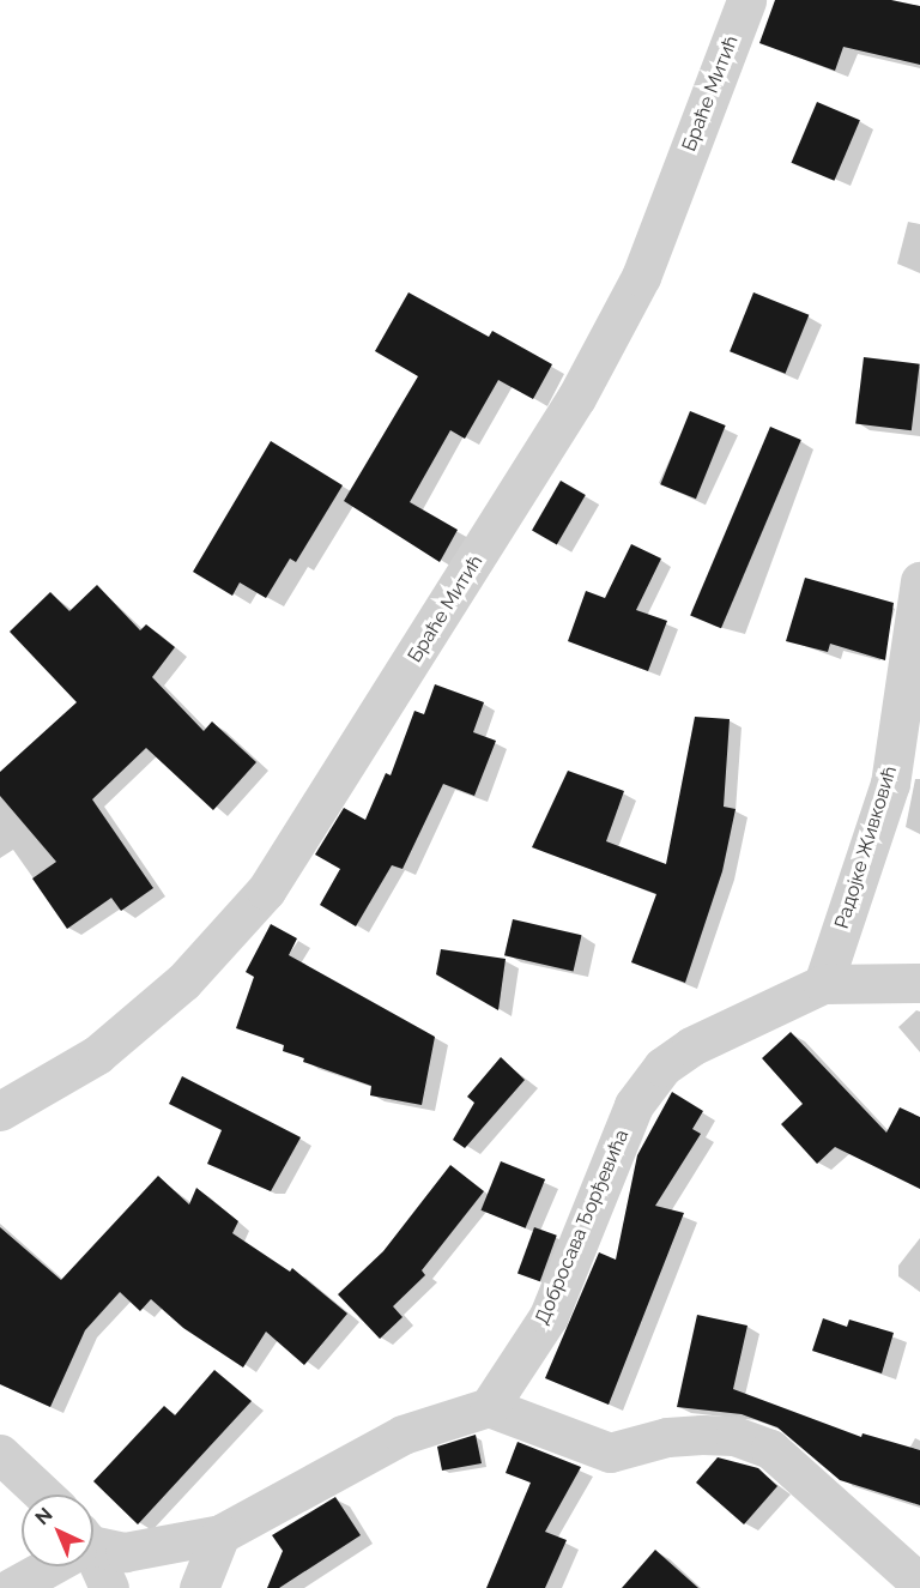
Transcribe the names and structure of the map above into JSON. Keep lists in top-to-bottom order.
{
  "streets": {
    "street": ["Браће Митић", "Радојке Живковић", "Добросава Ђорђевића"]
  },
  "crossings": [
    ["Радојке Живковић", "Добросава Ђорђевића"]
  ],
  "north": "top left"
}
